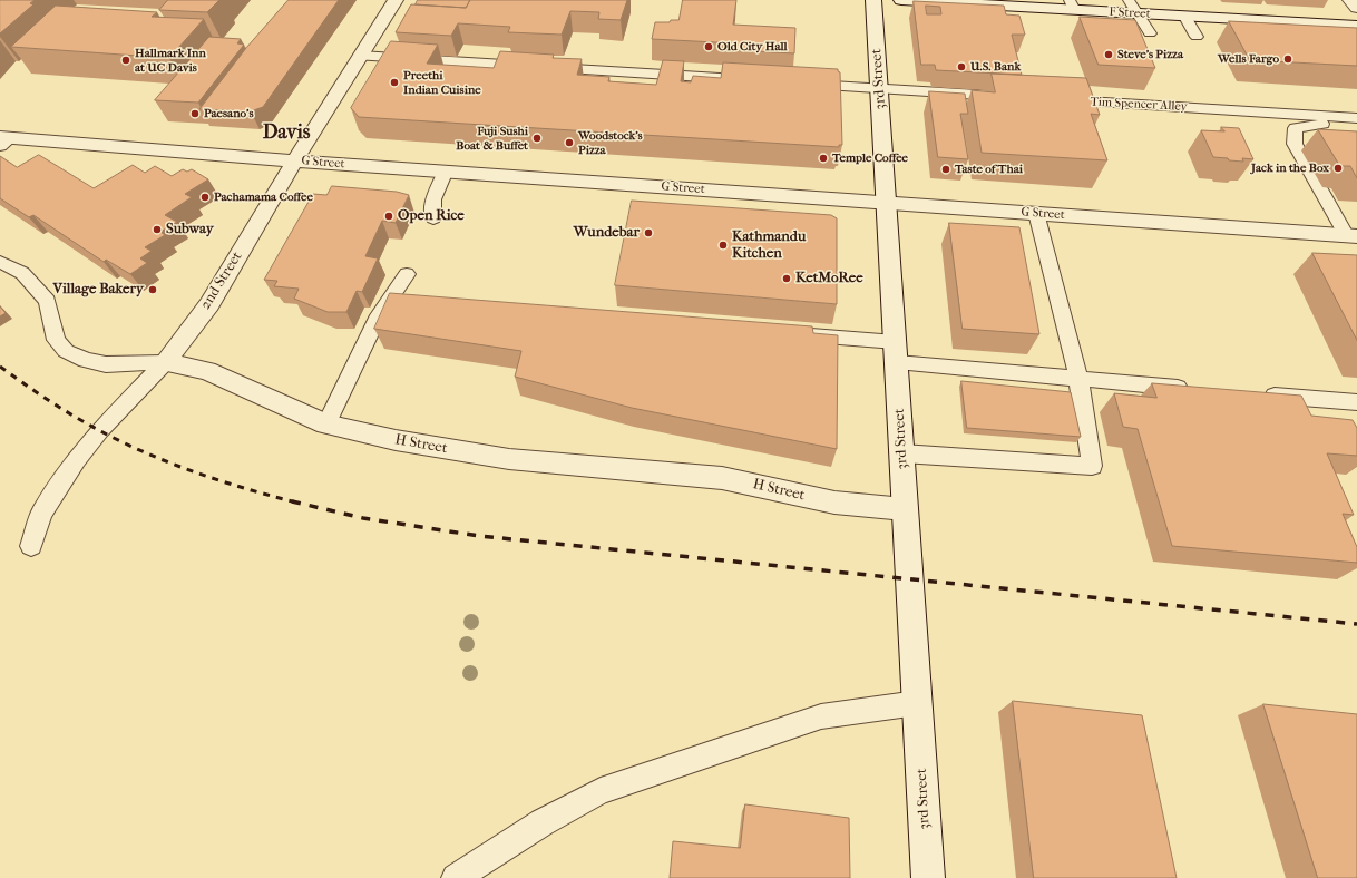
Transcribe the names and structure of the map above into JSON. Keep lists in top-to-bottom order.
{
  "streets": {
    "street": [
      "F Street",
      "3rd Street",
      "G Street",
      "2nd Street",
      "H Street"
    ],
    "lane": ["Tim Spencer Alley"]
  },
  "crossings": [
    ["3rd Street", "G Street"],
    ["3rd Street", "H Street"],
    ["G Street", "2nd Street"],
    ["2nd Street", "H Street"]
  ],
  "districts": ["Davis"],
  "places": [
    "Old City Hall",
    "Steve's Pizza",
    "Wells Fargo",
    "Hallmark Inn at UC Davis",
    "U.S. Bank",
    "Preethi Indian Cuisine",
    "Paesano's",
    "Fuji Sushi Boat & Buffet",
    "Woodstock's Pizza",
    "Temple Coffee",
    "Jack in the Box",
    "Taste of Thai",
    "Pachamama Coffee",
    "Open Rice",
    "Subway",
    "Wundebar",
    "Kathmandu Kitchen",
    "KetMoRee",
    "Village Bakery"
  ]
}
